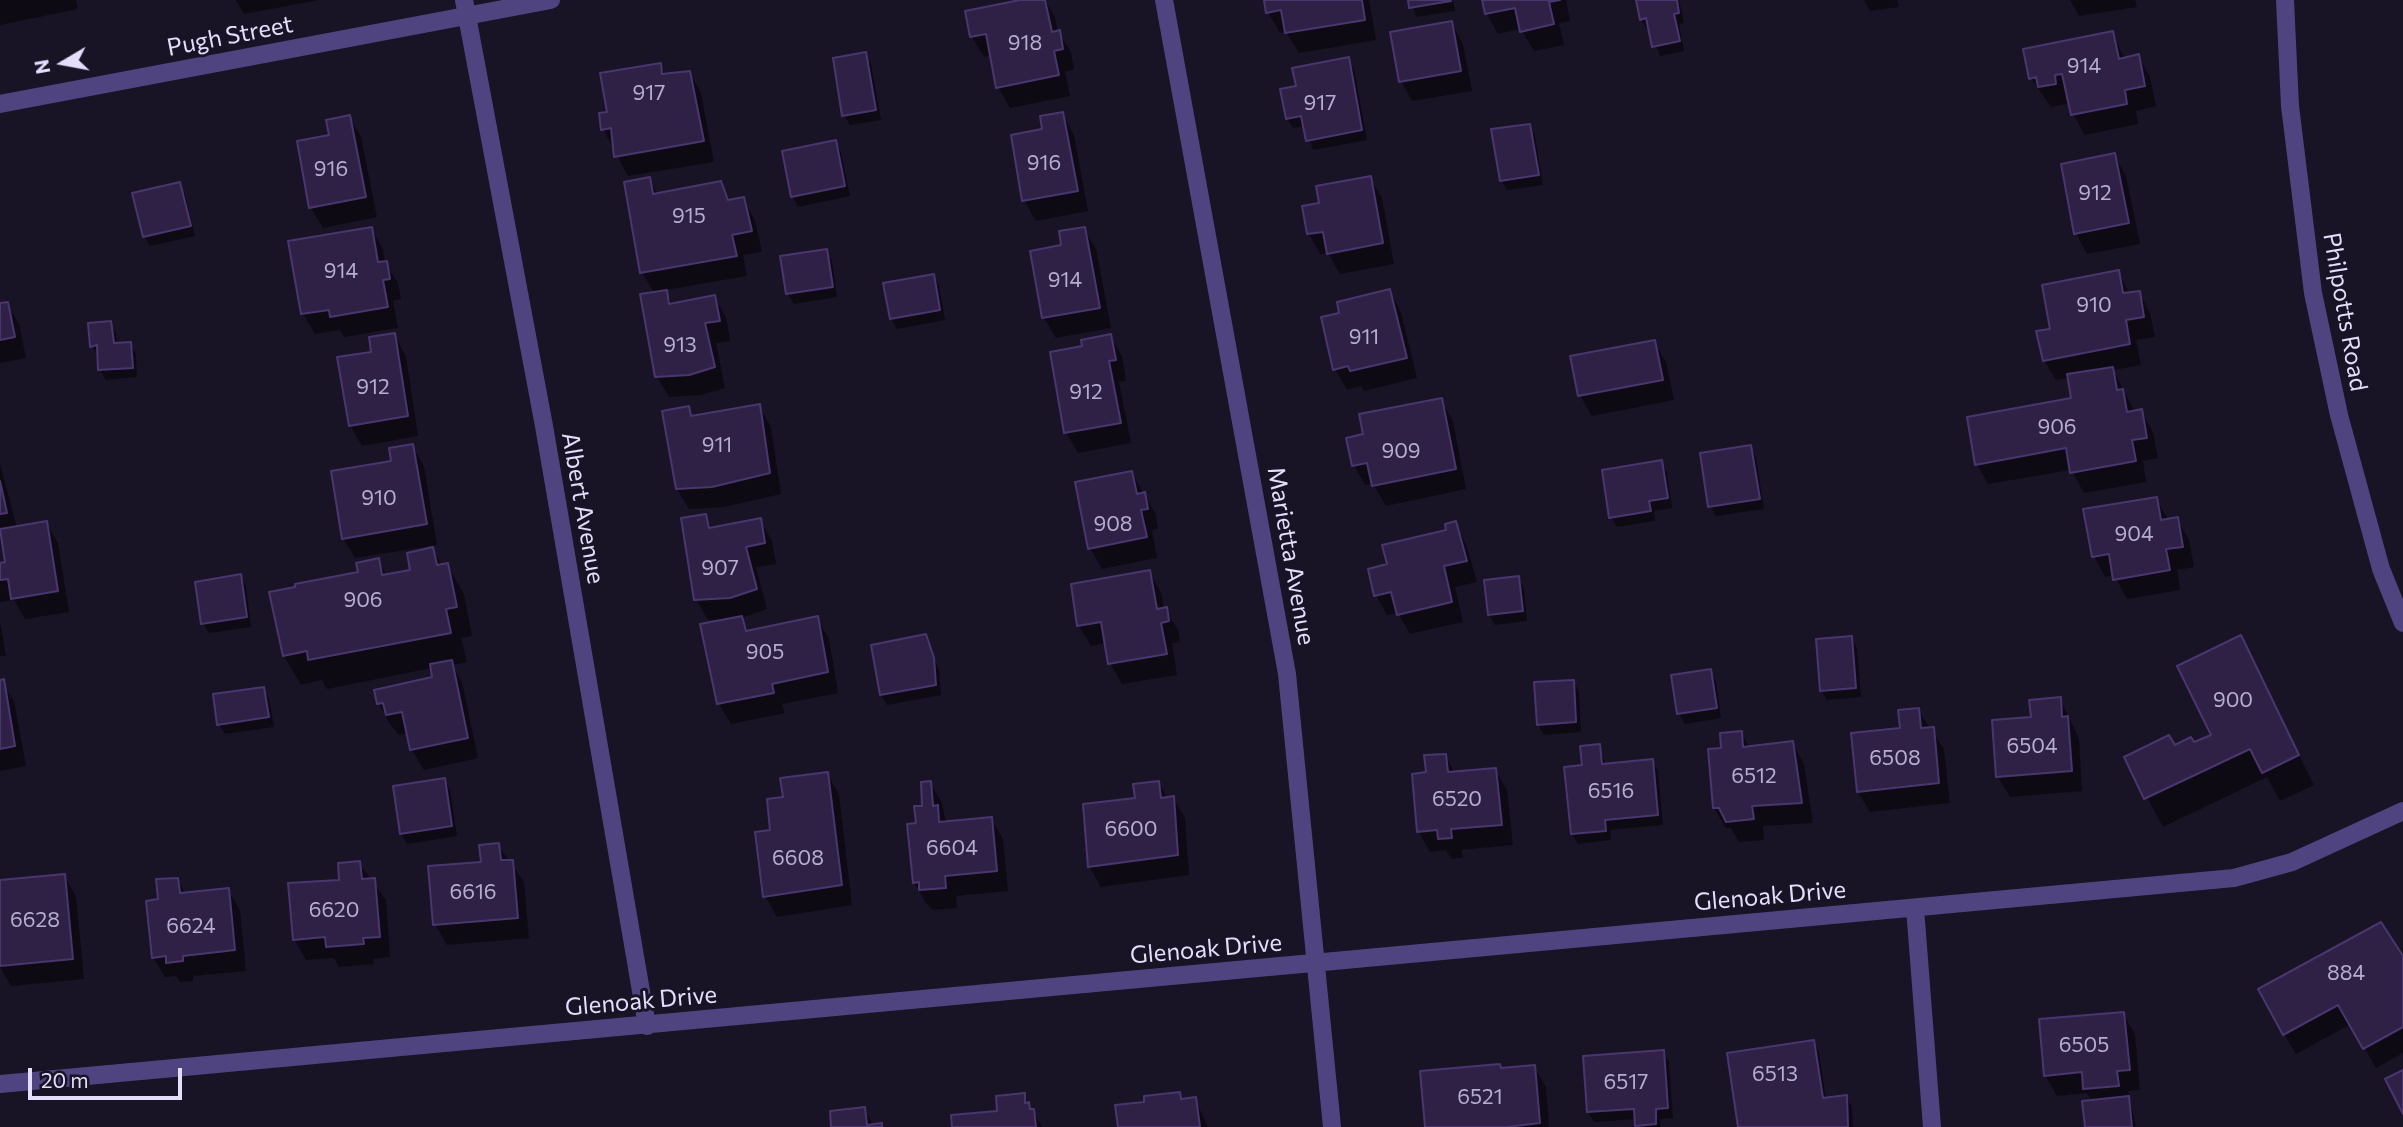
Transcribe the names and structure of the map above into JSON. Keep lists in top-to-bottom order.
{
  "streets": {
    "street": [
      "Pugh Street",
      "Philpotts Road",
      "Albert Avenue",
      "Marietta Avenue",
      "Glenoak Drive"
    ]
  },
  "crossings": [
    ["Pugh Street", "Albert Avenue"],
    ["Albert Avenue", "Glenoak Drive"],
    ["Marietta Avenue", "Glenoak Drive"]
  ],
  "house_numbers": [
    "918",
    "914",
    "917",
    "917",
    "916",
    "916",
    "912",
    "915",
    "914",
    "914",
    "910",
    "911",
    "913",
    "912",
    "912",
    "906",
    "911",
    "909",
    "910",
    "908",
    "904",
    "907",
    "906",
    "905",
    "900",
    "6504",
    "6508",
    "6512",
    "6516",
    "6520",
    "6600",
    "6604",
    "6608",
    "6616",
    "6620",
    "6628",
    "6624",
    "884",
    "6505",
    "6513",
    "6517",
    "6521"
  ],
  "scale_bar": "20 m",
  "north": "left"
}
